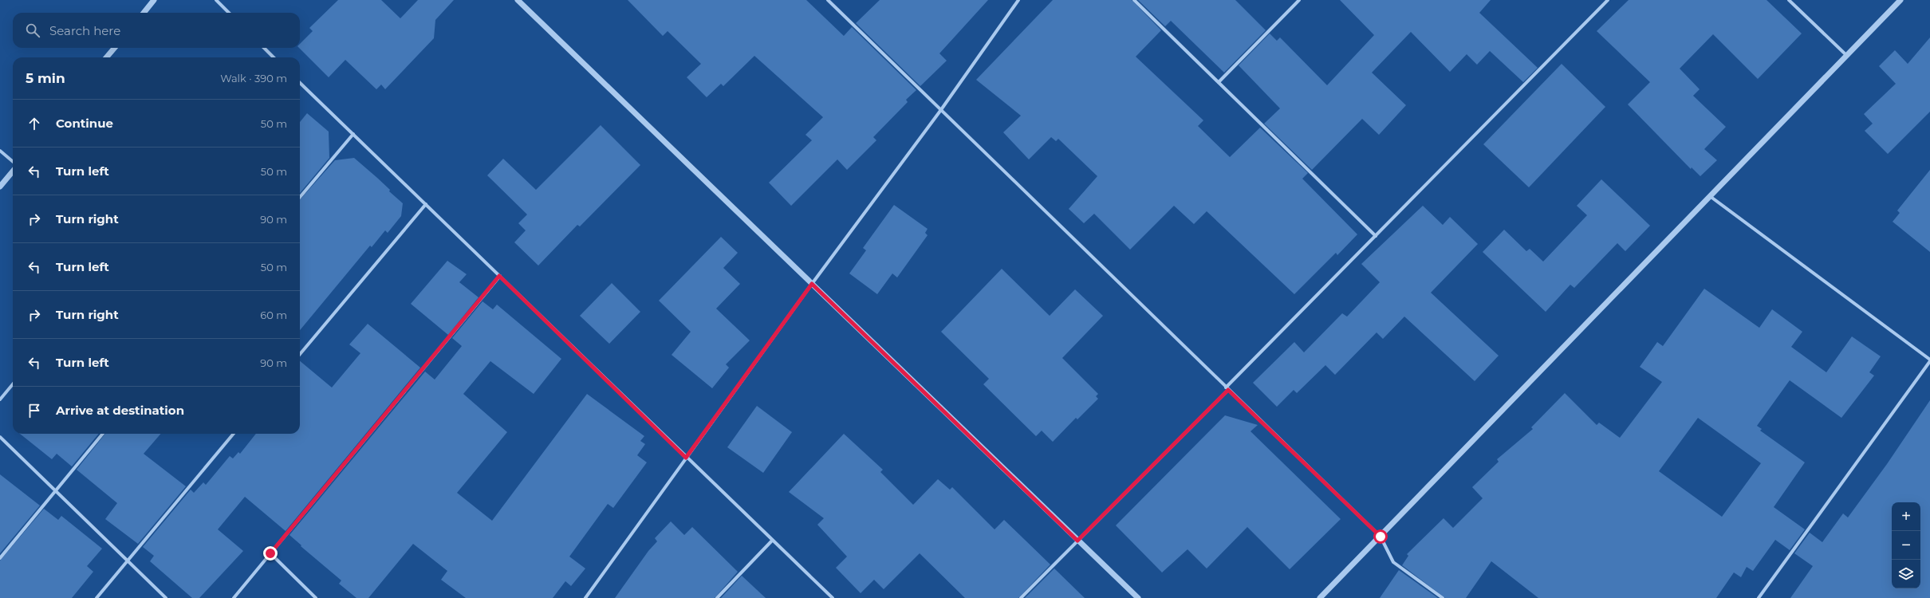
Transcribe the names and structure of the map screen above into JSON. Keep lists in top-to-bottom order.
{
  "page": {
    "search": "Search here",
    "heading": ["5 min", "Walk · 390 m"],
    "list": [
      ["Continue", "50 m"],
      ["Turn left", "50 m"],
      ["Turn right", "90 m"],
      ["Turn left", "50 m"],
      ["Turn right", "60 m"],
      ["Turn left", "90 m"],
      "Arrive at destination"
    ],
    "map_buttons": ["+", "−"]
  }
}
